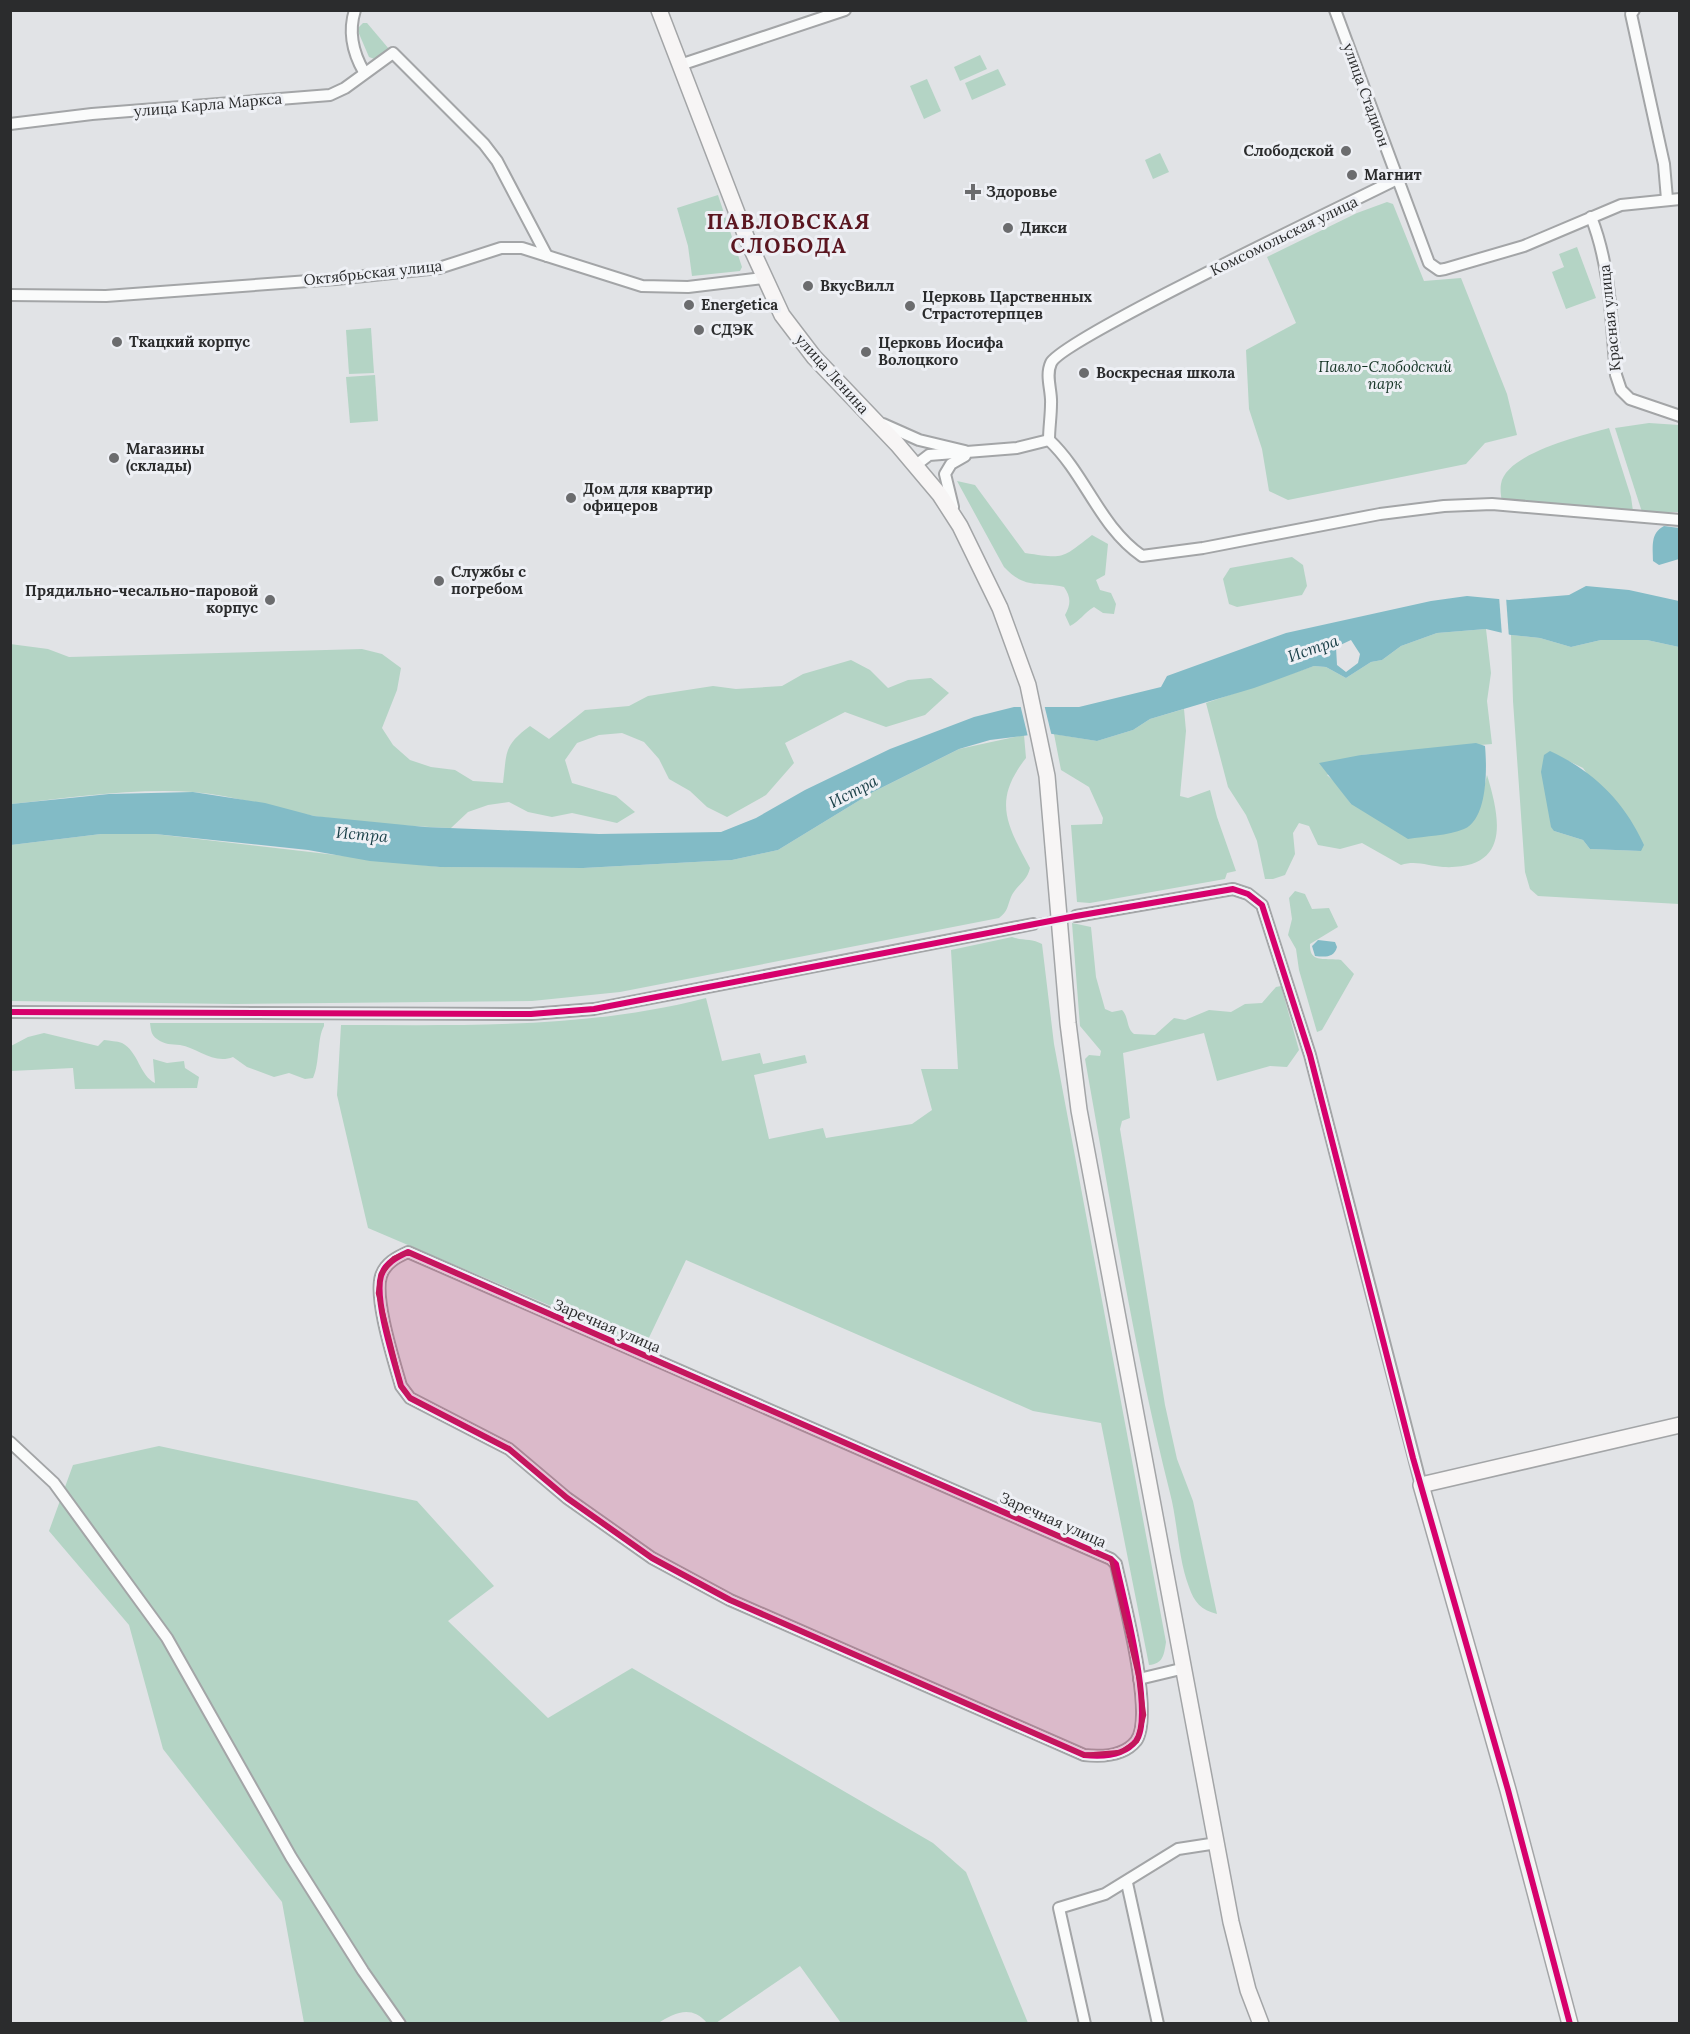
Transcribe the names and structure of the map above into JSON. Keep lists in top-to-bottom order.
{
  "streets": {
    "main road": ["улица Ленина"],
    "street": [
      "улица Стадион",
      "улица Карла Маркса",
      "Комсомольская улица",
      "Октябрьская улица",
      "Красная улица",
      "Заречная улица"
    ]
  },
  "crossings": [
    ["улица Стадион", "Комсомольская улица"],
    ["улица Карла Маркса", "Октябрьская улица"],
    ["Октябрьская улица", "улица Ленина"]
  ],
  "districts": ["ПАВЛОВСКАЯ СЛОБОДА"],
  "water": ["Истра"],
  "parks": ["Павло-Слободский парк"],
  "places": {
    "other": [
      "Слободской",
      "Магнит",
      "Дикси",
      "ВкусВилл",
      "Energetica",
      "Церковь Царственных Страстотерпцев",
      "СДЭК",
      "Ткацкий корпус",
      "Церковь Иосифа Волоцкого",
      "Воскресная школа",
      "Магазины (склады)",
      "Дом для квартир офицеров",
      "Службы с погребом",
      "Прядильно-чесально-паровой корпус"
    ],
    "health": ["Здоровье"]
  }
}
